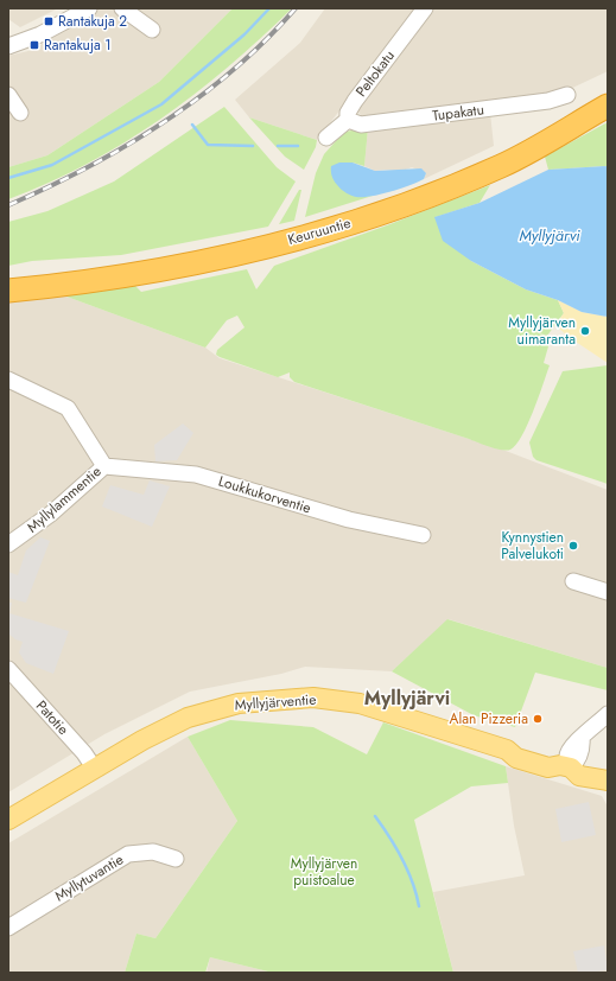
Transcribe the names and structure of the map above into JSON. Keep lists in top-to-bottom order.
{
  "streets": {
    "highway": ["Keuruuntie"],
    "main road": ["Myllyjärventie"],
    "street": [
      "Peltokatu",
      "Tupakatu",
      "Loukkukorventie",
      "Myllylammentie",
      "Patotie",
      "Myllytuvantie"
    ]
  },
  "crossings": [
    ["Peltokatu", "Tupakatu"],
    ["Loukkukorventie", "Myllylammentie"],
    ["Myllyjärventie", "Patotie"]
  ],
  "districts": ["Myllyjärvi"],
  "water": ["Myllyjärvi"],
  "parks": ["Myllyjärven puistoalue"],
  "places": {
    "transit": ["Rantakuja 2", "Rantakuja 1"],
    "other": ["Myllyjärven uimaranta", "Kynnystien Palvelukoti", "Alan Pizzeria"]
  }
}
